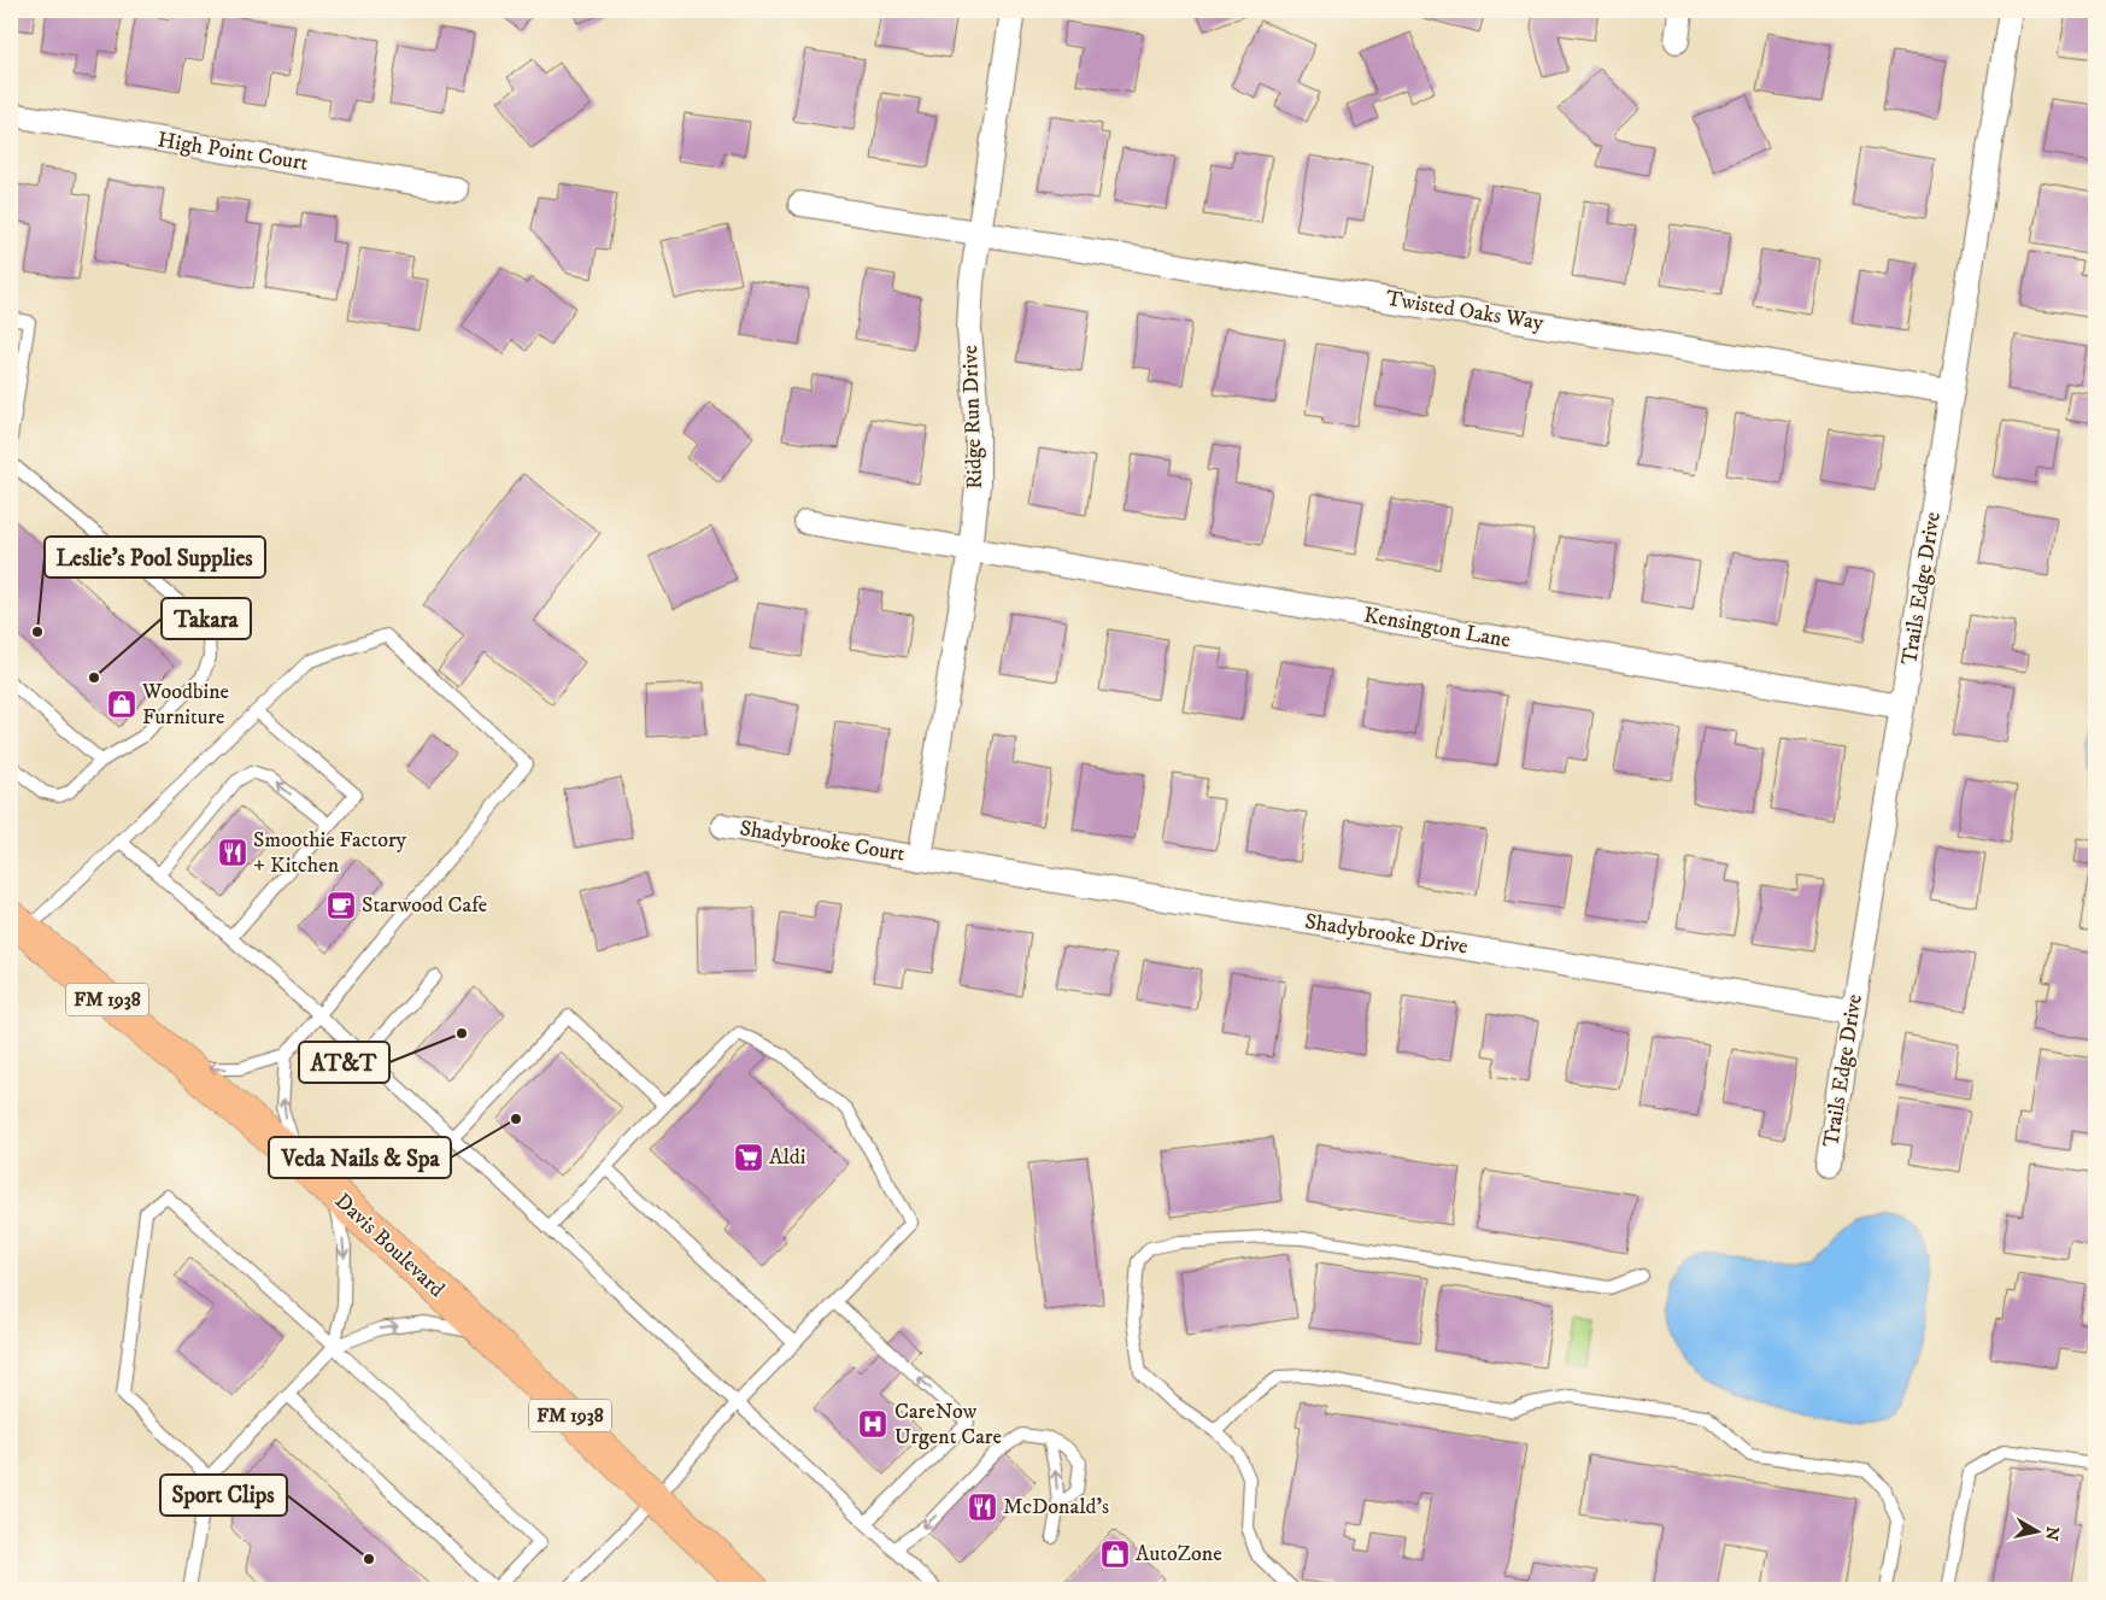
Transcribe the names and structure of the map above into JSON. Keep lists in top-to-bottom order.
{
  "streets": {
    "main road": ["FM 1938", "Davis Boulevard"],
    "street": [
      "High Point Court",
      "Twisted Oaks Way",
      "Ridge Run Drive",
      "Trails Edge Drive",
      "Kensington Lane",
      "Shadybrooke Court",
      "Shadybrooke Drive"
    ]
  },
  "crossings": [
    ["Twisted Oaks Way", "Ridge Run Drive"],
    ["Twisted Oaks Way", "Trails Edge Drive"],
    ["Ridge Run Drive", "Kensington Lane"],
    ["Ridge Run Drive", "Shadybrooke Court"],
    ["Ridge Run Drive", "Shadybrooke Drive"],
    ["Trails Edge Drive", "Kensington Lane"],
    ["Trails Edge Drive", "Shadybrooke Drive"],
    ["Shadybrooke Court", "Shadybrooke Drive"]
  ],
  "places": {
    "other": [
      "Leslie's Pool Supplies",
      "Takara",
      "AT&T",
      "Veda Nails & Spa",
      "Sport Clips"
    ],
    "shop": ["Woodbine Furniture", "AutoZone"],
    "restaurant": ["Smoothie Factory + Kitchen", "McDonald's"],
    "cafe": ["Starwood Cafe"],
    "supermarket": ["Aldi"],
    "hospital": ["CareNow Urgent Care"]
  },
  "north": "right"
}
